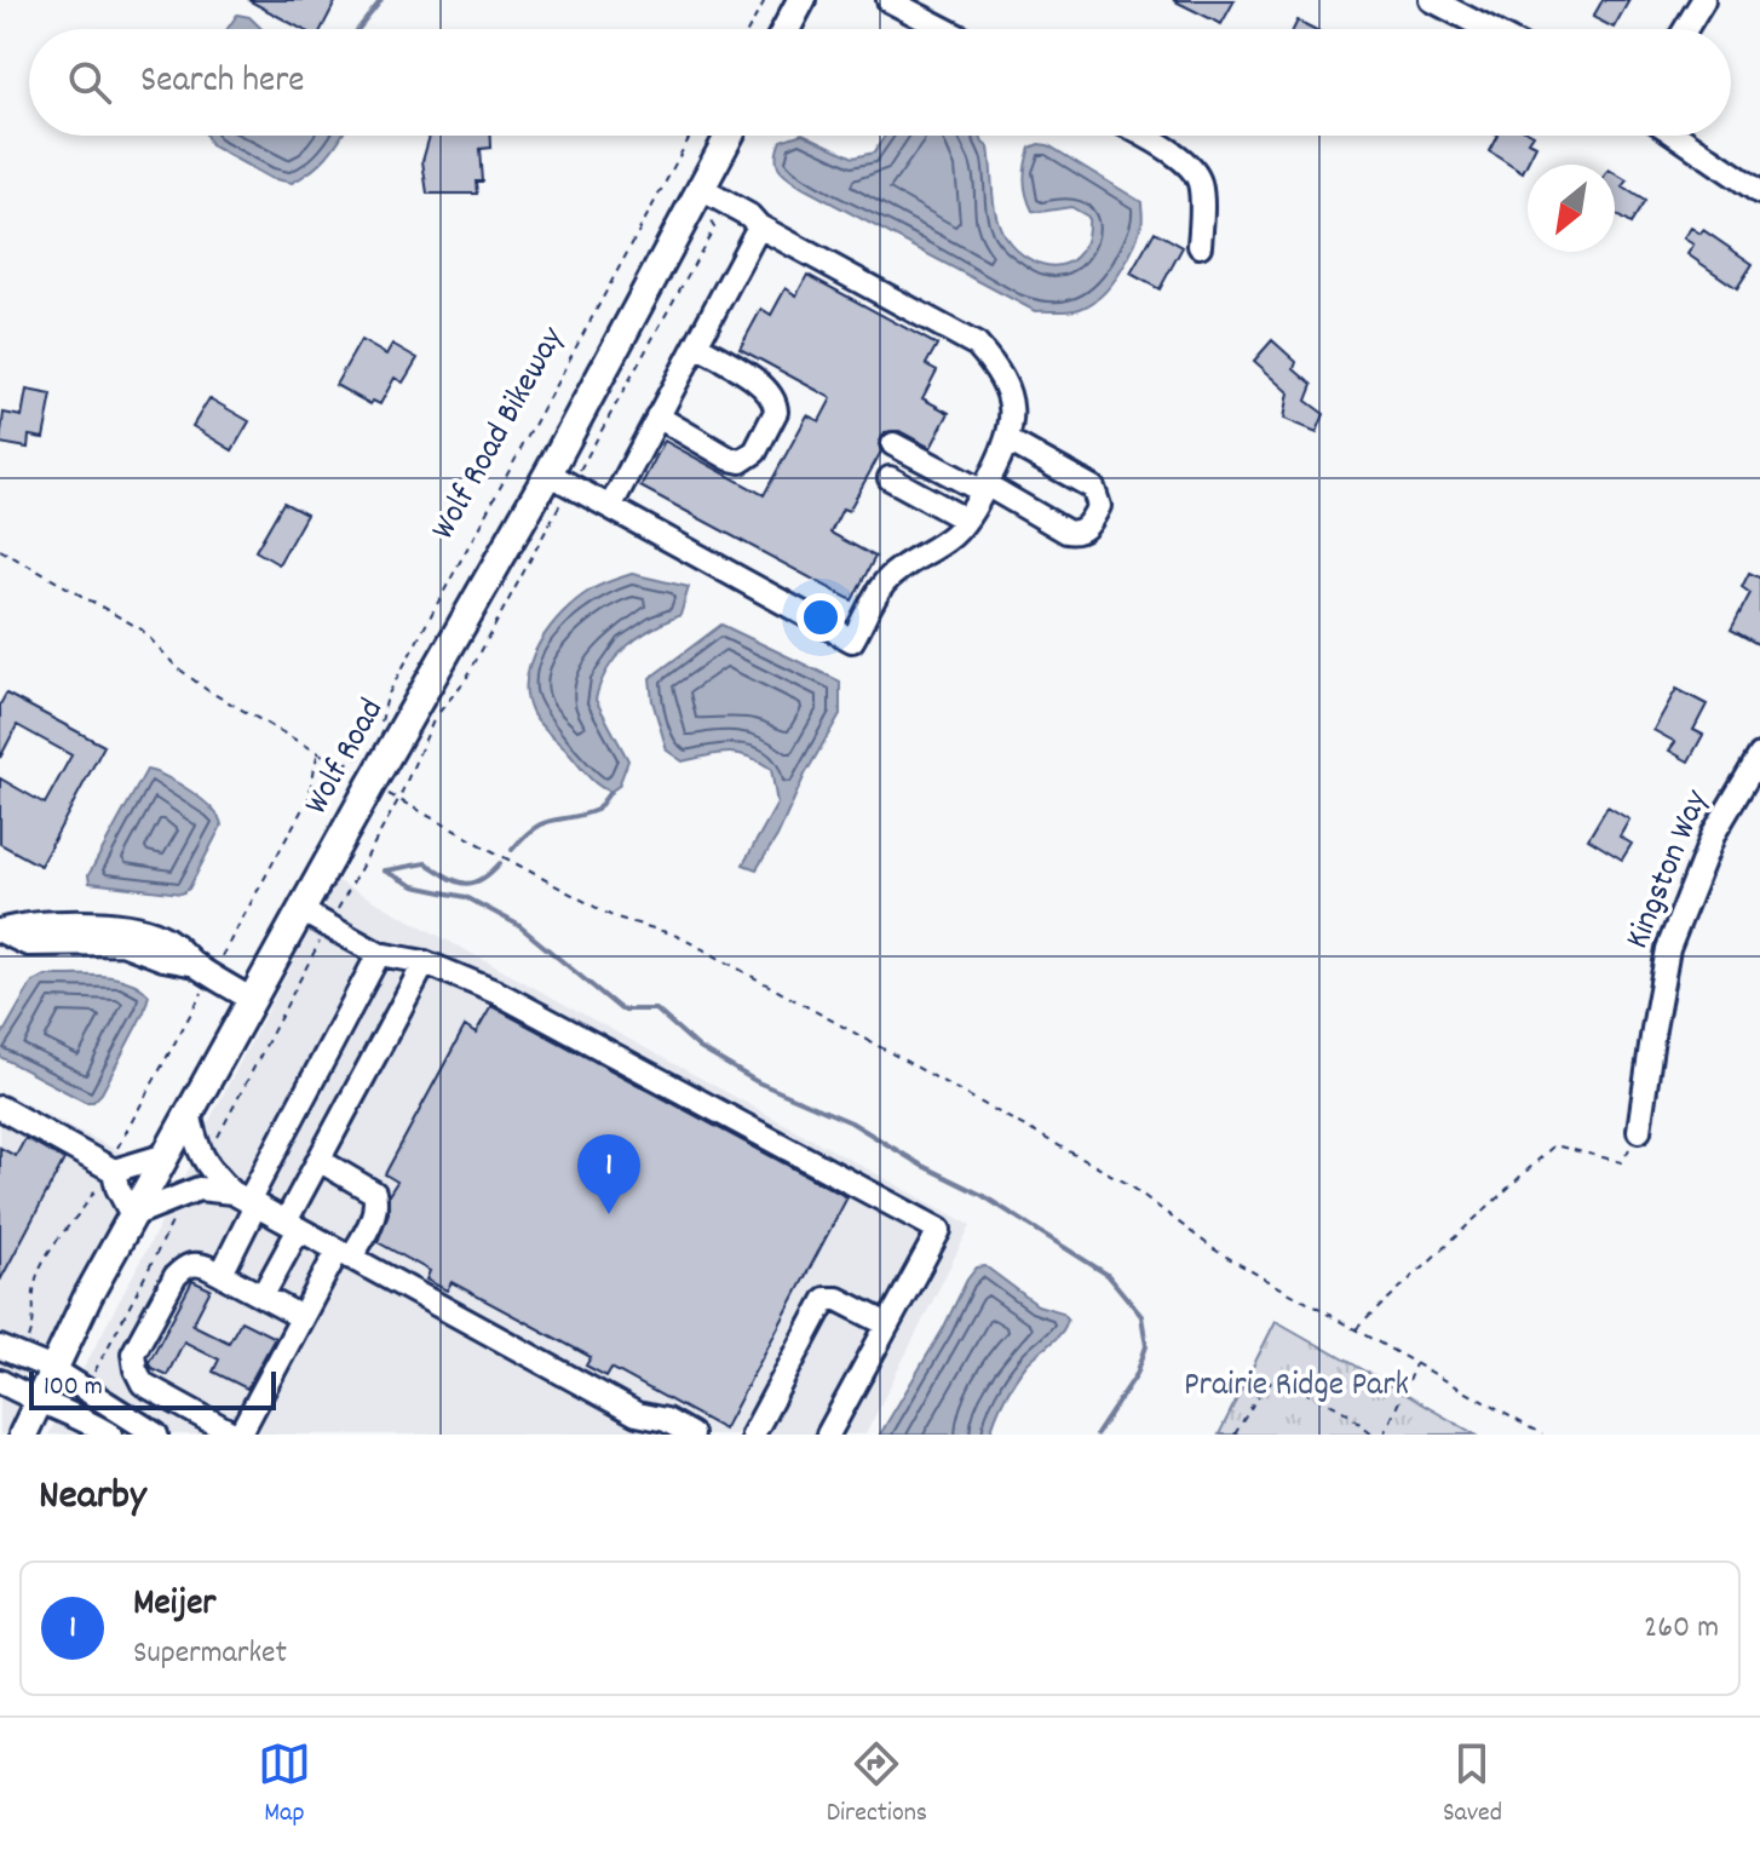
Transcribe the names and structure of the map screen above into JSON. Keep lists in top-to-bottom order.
{
  "streets": {
    "main road": ["Wolf Road"],
    "street": ["Kingston Way"],
    "path": ["Wolf Road Bikeway"]
  },
  "parks": ["Prairie Ridge Park"],
  "scale_bar": "100 m",
  "north": "bottom left",
  "page": {
    "search": "Search here",
    "pins": "1",
    "scale": "100 m",
    "heading": "Nearby",
    "list": [
      {
        "mark": "1",
        "name": "Meijer",
        "note": "Supermarket",
        "value": "260 m"
      }
    ],
    "nav": ["Map", "Directions", "Saved"]
  }
}
